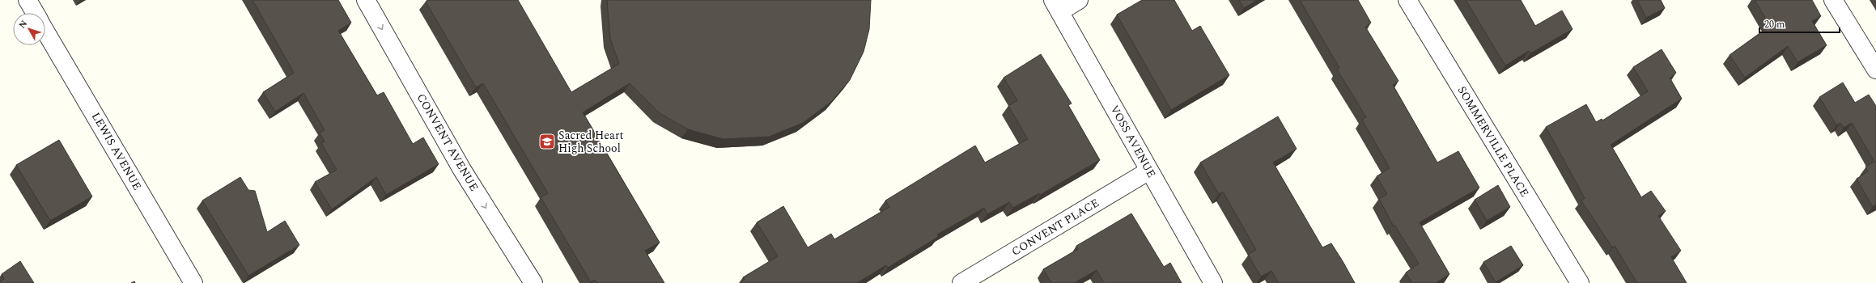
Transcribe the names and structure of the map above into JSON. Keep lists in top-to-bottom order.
{
  "streets": {
    "street": [
      "VOSS AVENUE",
      "SOMMERVILLE PLACE",
      "CONVENT AVENUE",
      "LEWIS AVENUE",
      "CONVENT PLACE"
    ]
  },
  "crossings": [
    ["VOSS AVENUE", "CONVENT PLACE"]
  ],
  "one_way": ["CONVENT AVENUE"],
  "places": {
    "school or university": ["Sacred Heart High School"]
  },
  "scale_bar": "20 m",
  "north": "top left"
}
